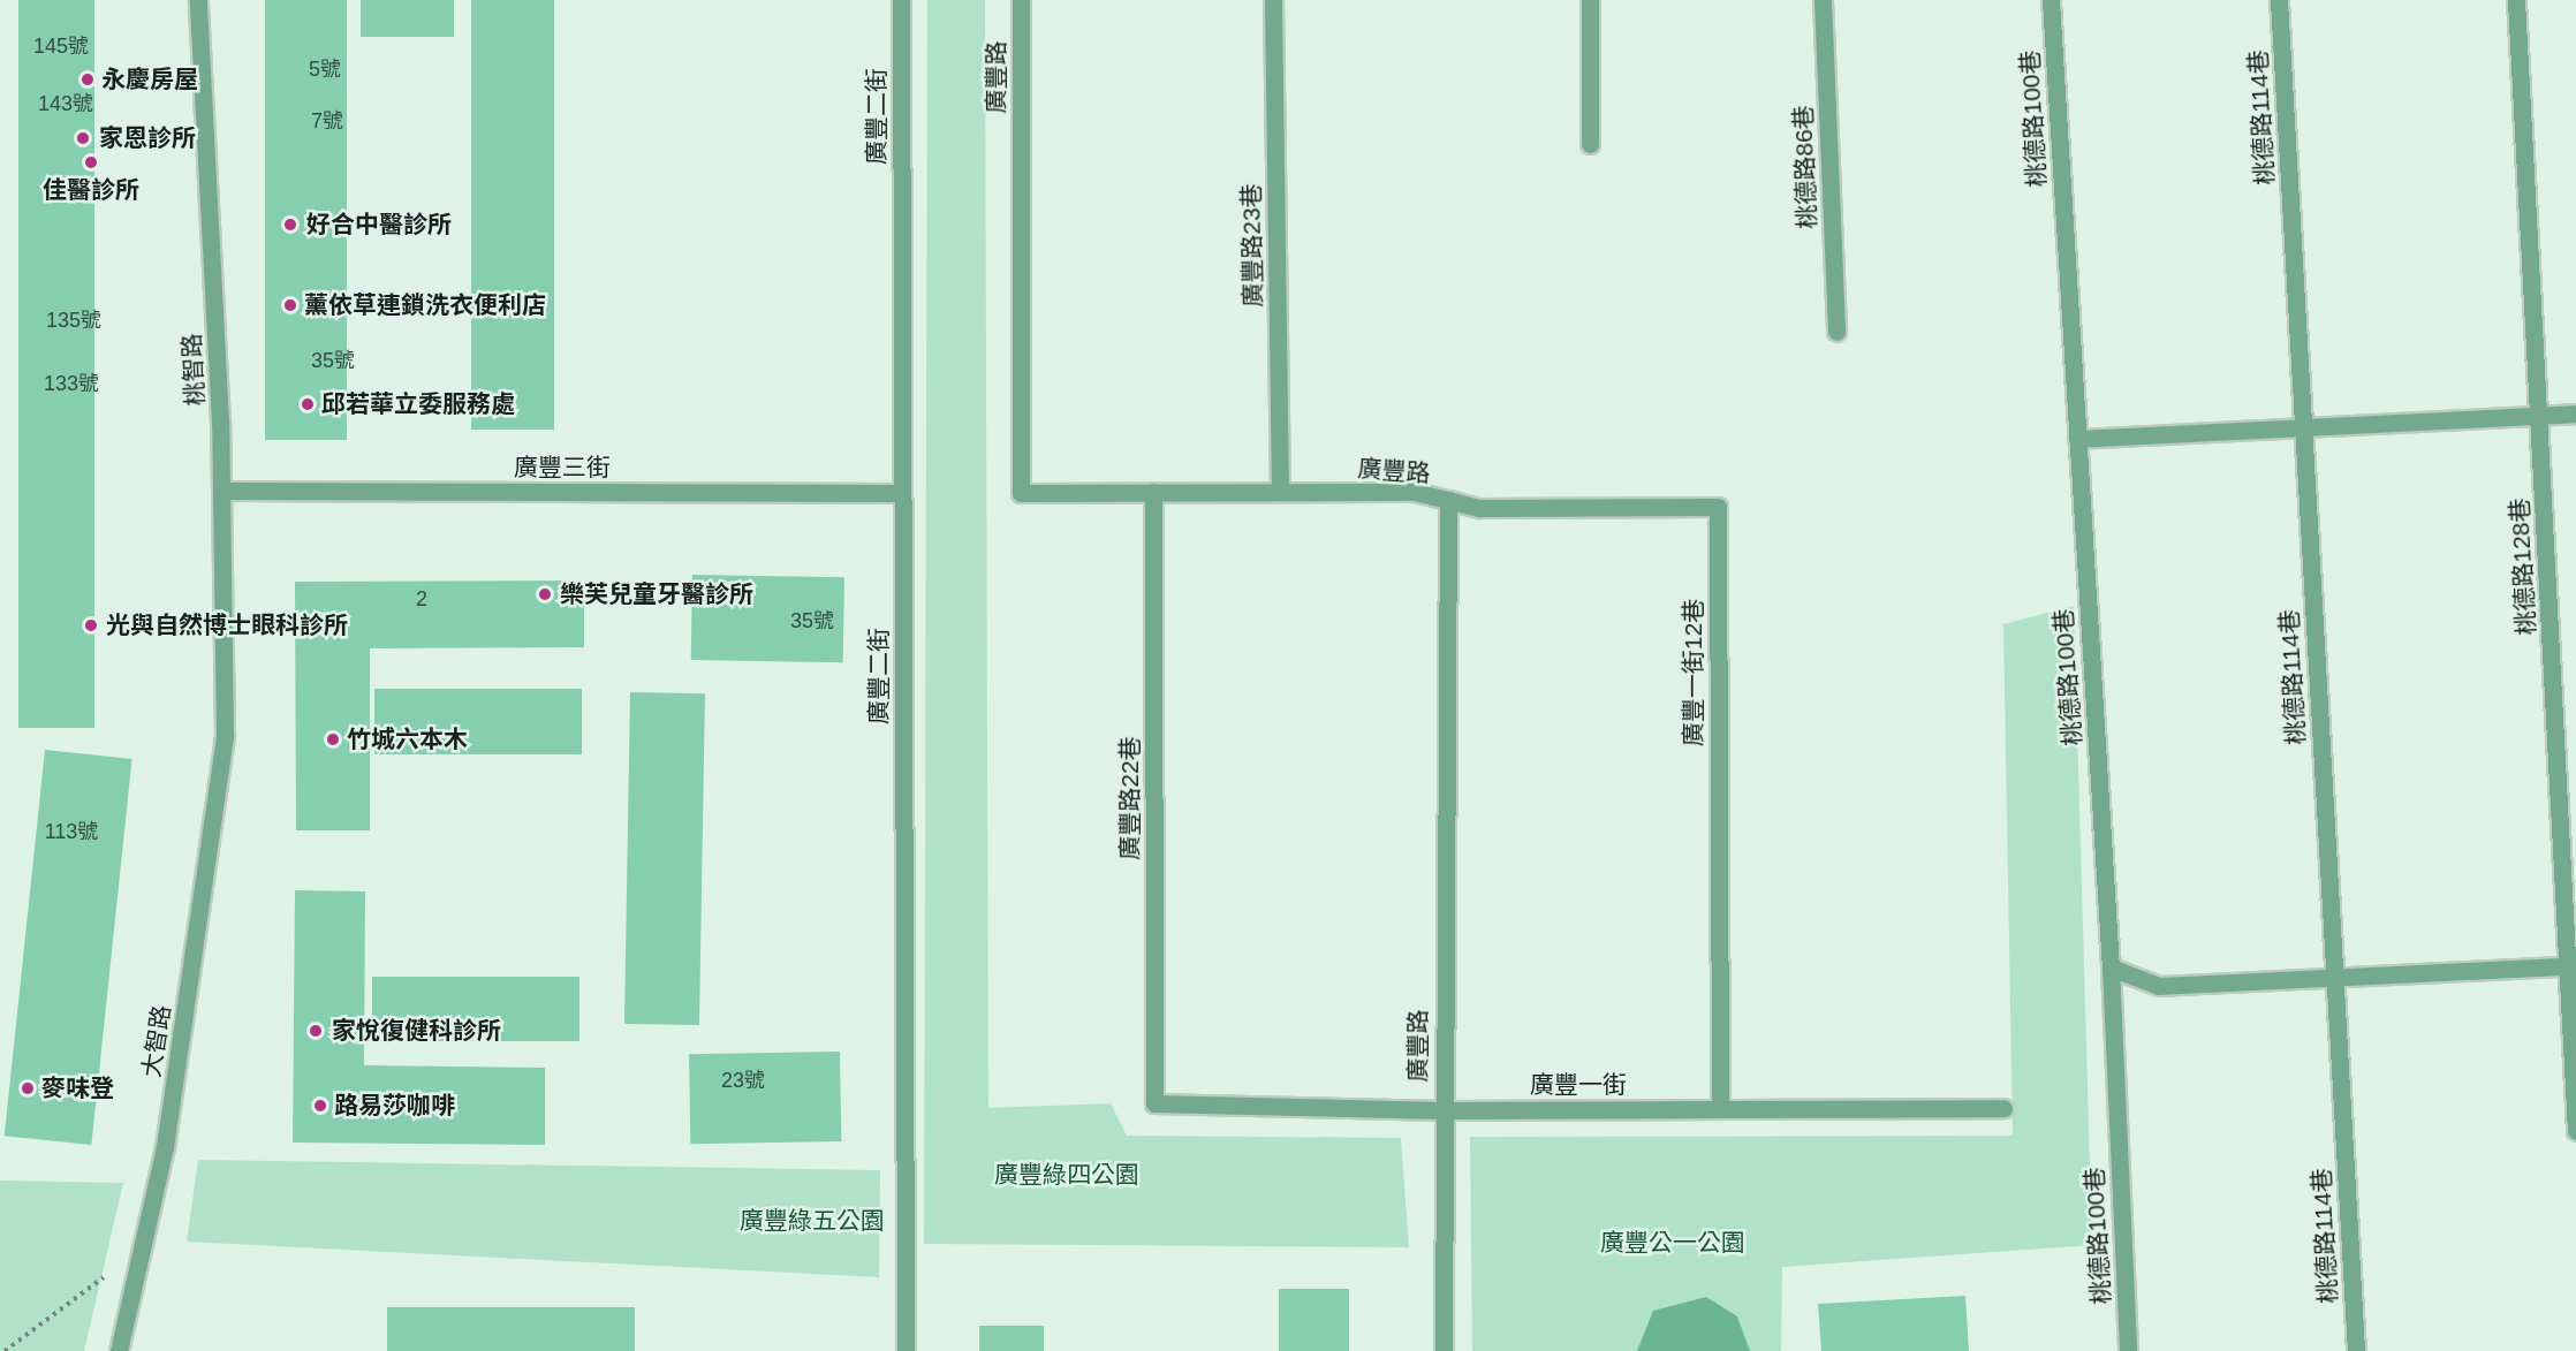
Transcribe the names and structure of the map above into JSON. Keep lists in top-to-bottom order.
{
  "streets": {
    "street": [
      "廣豐路",
      "廣豐二街",
      "桃德路114巷",
      "桃德路100巷",
      "桃德路86巷",
      "廣豐路23巷",
      "桃智路",
      "廣豐三街",
      "桃德路128巷",
      "廣豐一街12巷",
      "廣豐路22巷",
      "大智路",
      "廣豐一街"
    ]
  },
  "crossings": [
    ["廣豐路", "廣豐路23巷"],
    ["廣豐路", "廣豐一街12巷"],
    ["廣豐路", "廣豐路22巷"],
    ["廣豐路", "廣豐一街"],
    ["廣豐二街", "廣豐三街"],
    ["桃智路", "廣豐三街"],
    ["桃智路", "大智路"],
    ["廣豐一街12巷", "廣豐一街"],
    ["廣豐路22巷", "廣豐一街"]
  ],
  "parks": ["廣豐綠四公園", "廣豐綠五公園", "廣豐公一公園"],
  "places": [
    "永慶房屋",
    "家恩診所",
    "佳醫診所",
    "好合中醫診所",
    "薰依草連鎖洗衣便利店",
    "邱若華立委服務處",
    "樂芙兒童牙醫診所",
    "光與自然博士眼科診所",
    "竹城六本木",
    "家悅復健科診所",
    "麥味登",
    "路易莎咖啡"
  ],
  "house_numbers": [
    "145號",
    "5號",
    "143號",
    "7號",
    "135號",
    "35號",
    "133號",
    "2",
    "35號",
    "113號",
    "23號"
  ]
}
